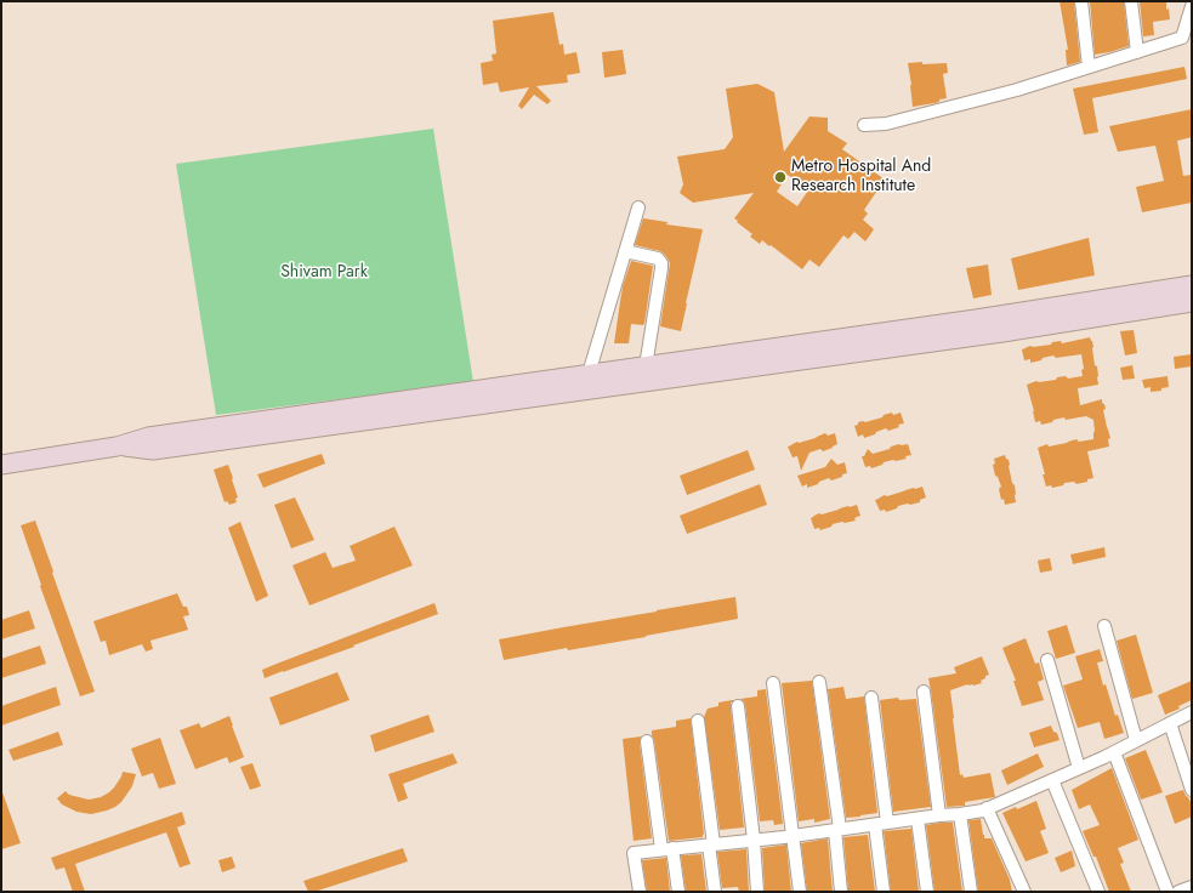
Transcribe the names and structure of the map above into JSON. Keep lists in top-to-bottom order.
{
  "parks": ["Shivam Park"],
  "places": ["Metro Hospital And Research Institute"]
}
